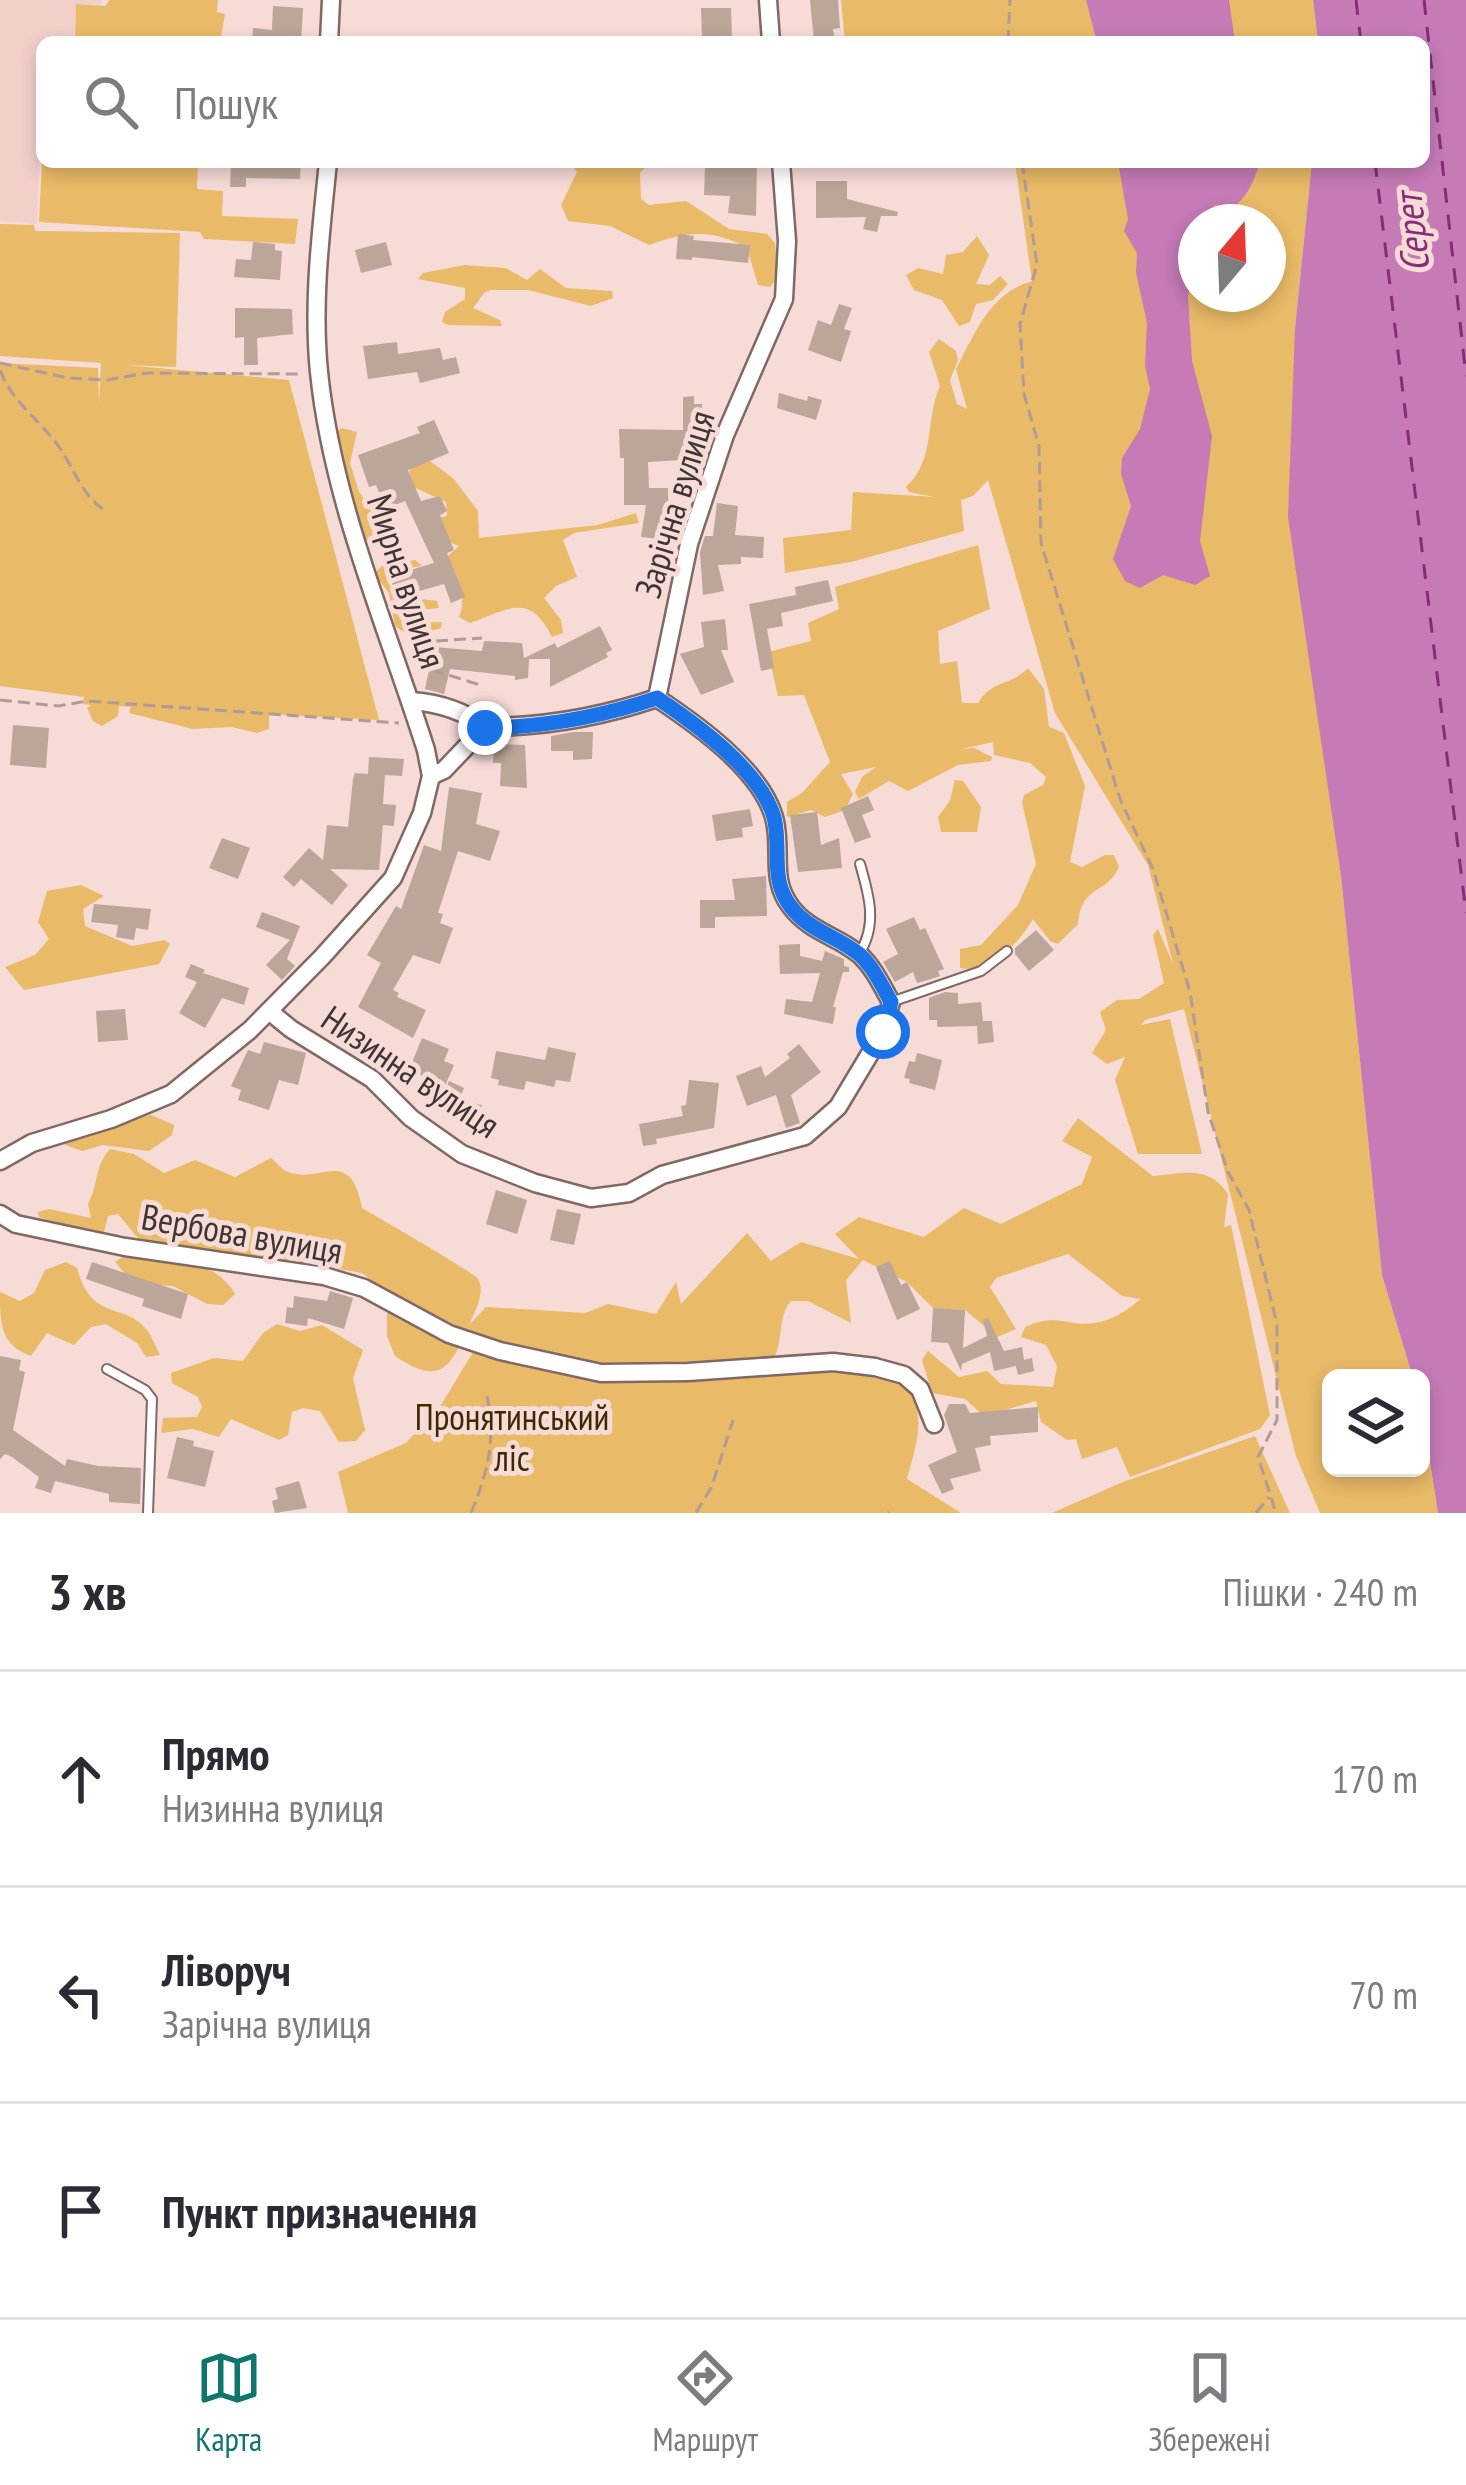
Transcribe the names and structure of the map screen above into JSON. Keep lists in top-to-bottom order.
{
  "streets": {
    "street": [
      "Зарічна вулиця",
      "Мирна вулиця",
      "Низинна вулиця",
      "Вербова вулиця"
    ]
  },
  "water": ["Серет"],
  "parks": ["Пронятинський ліс"],
  "north": "top",
  "page": {
    "search": "Пошук",
    "heading": ["3 хв", "Пішки · 240 m"],
    "list": [
      ["Прямо", "Низинна вулиця", "170 m"],
      ["Ліворуч", "Зарічна вулиця", "70 m"],
      "Пункт призначення"
    ],
    "nav": ["Карта", "Маршрут", "Збережені"]
  }
}
